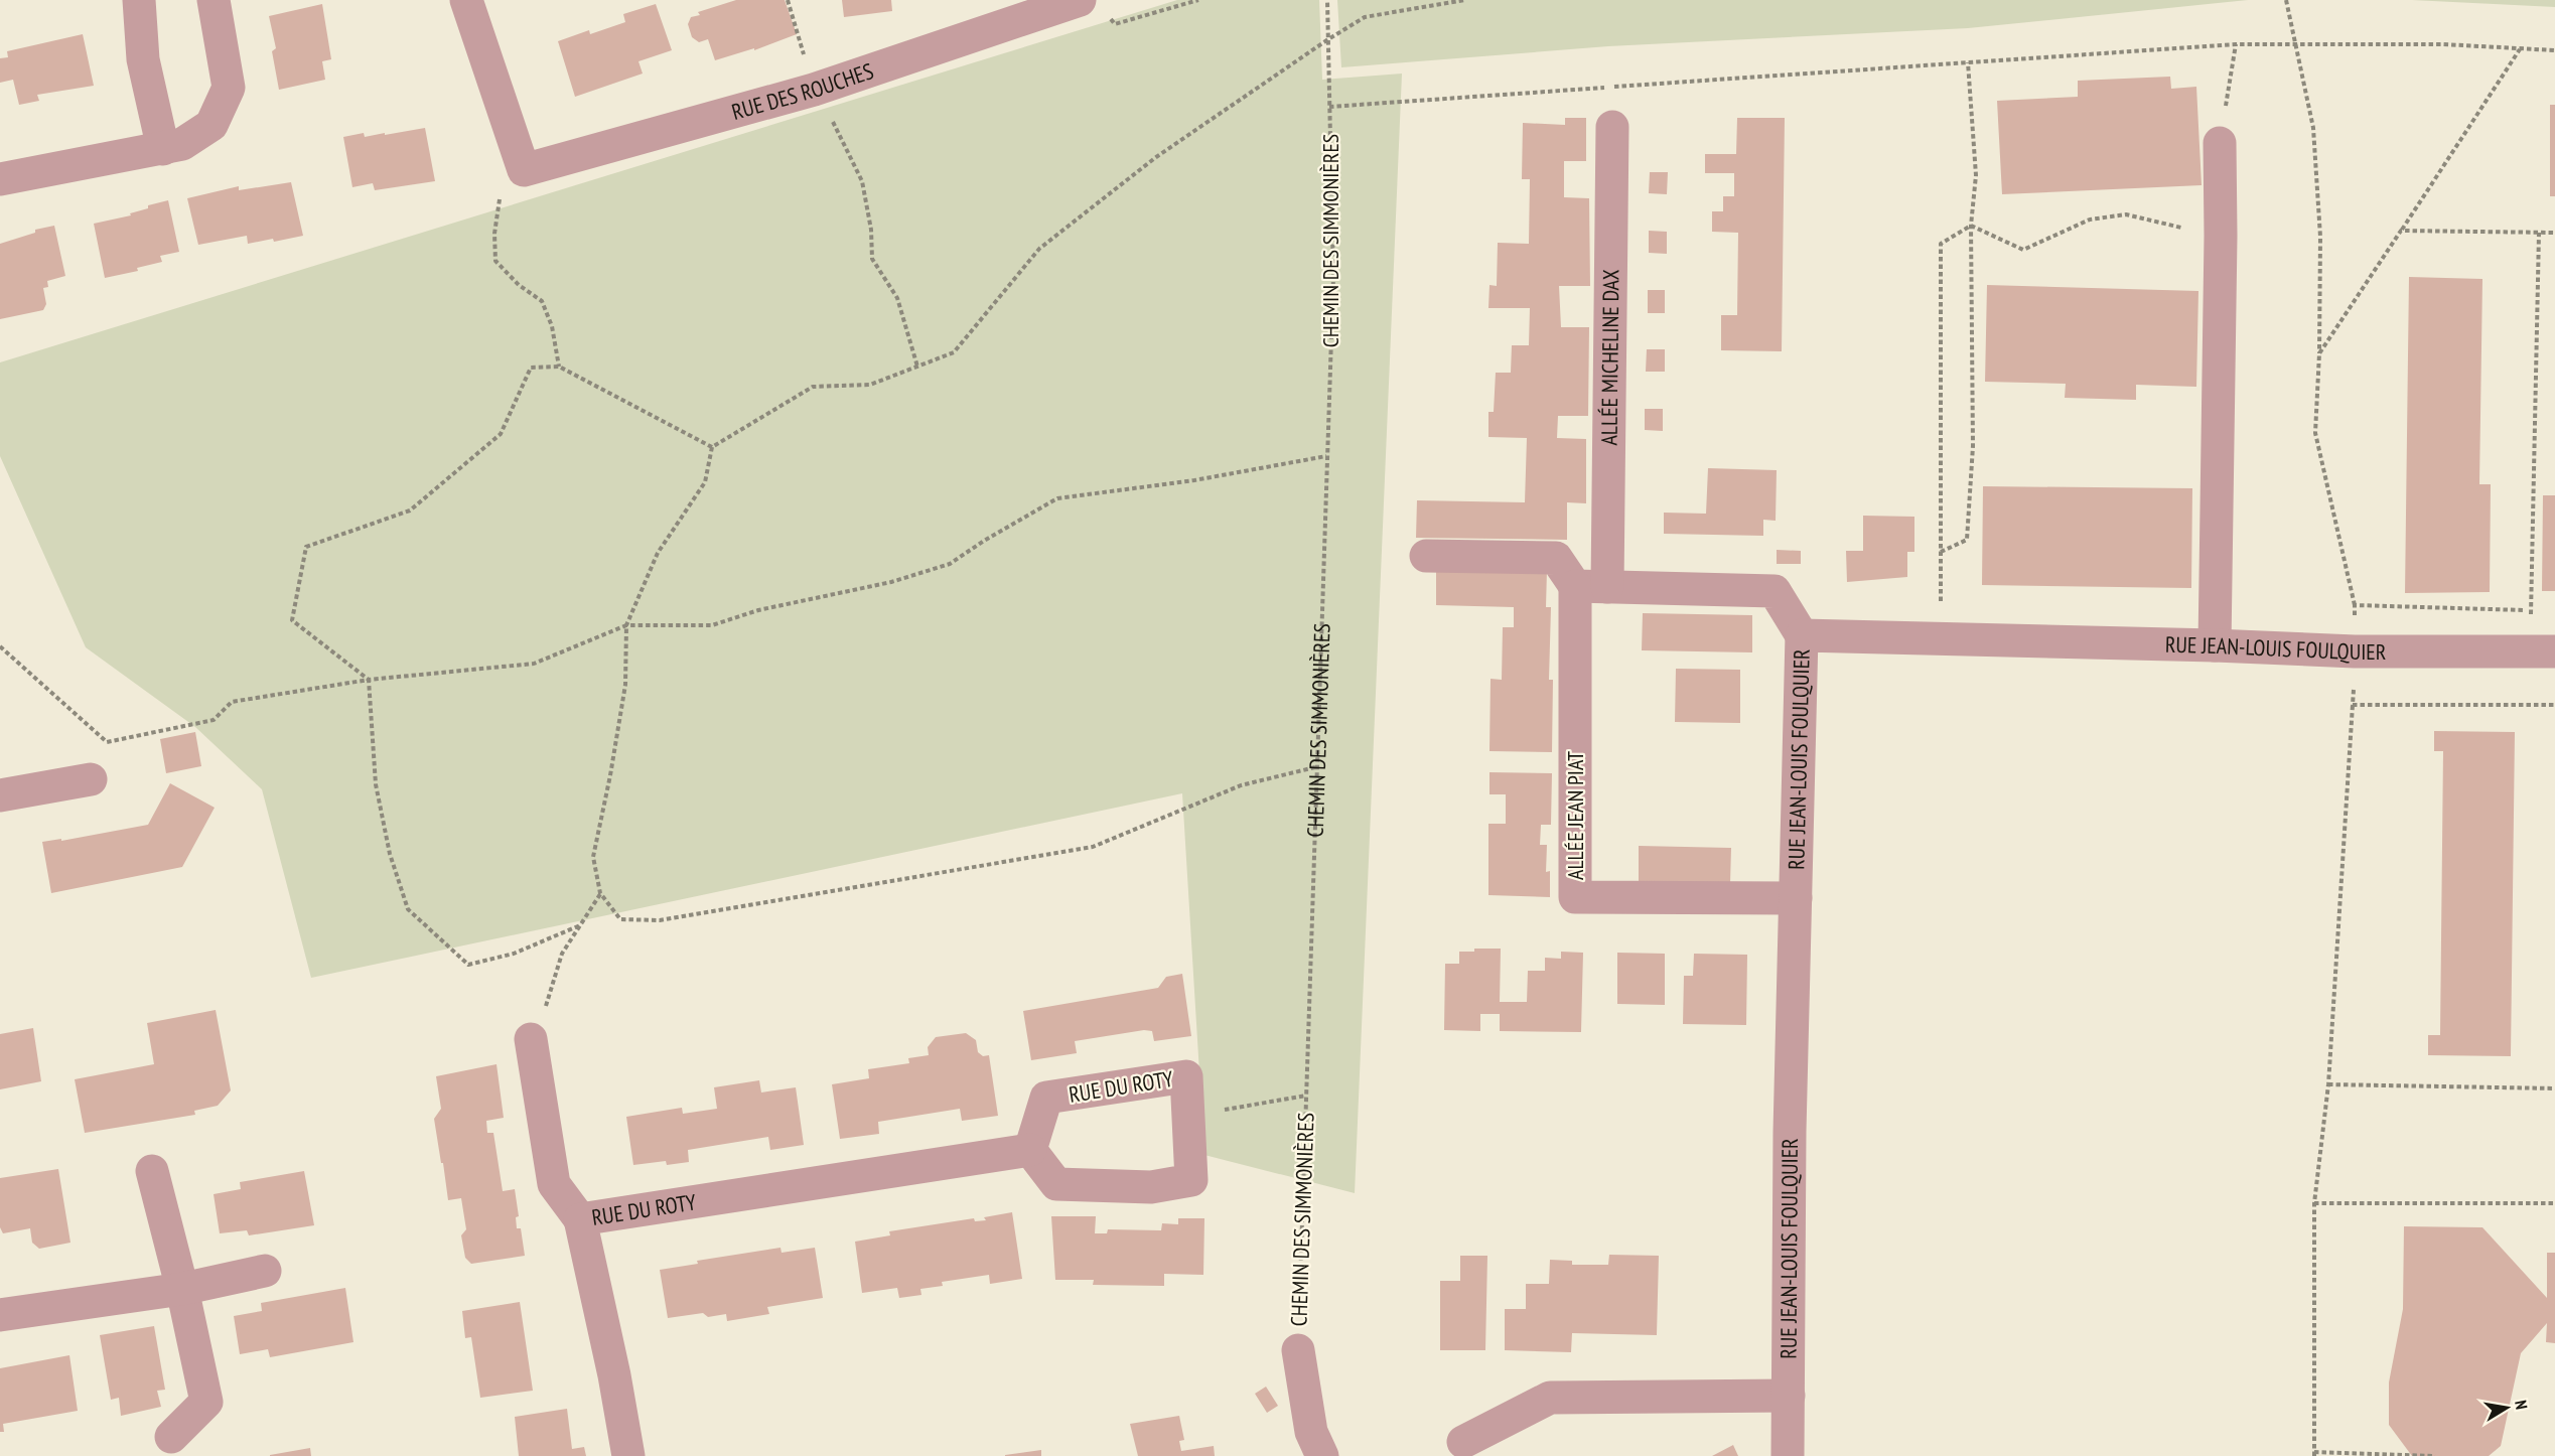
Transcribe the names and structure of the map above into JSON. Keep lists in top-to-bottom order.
{
  "streets": {
    "street": [
      "RUE DES ROUCHES",
      "CHEMIN DES SIMMONIÈRES",
      "ALLÉE MICHELINE DAX",
      "RUE JEAN-LOUIS FOULQUIER",
      "ALLÉE JEAN PIAT",
      "RUE DU ROTY"
    ]
  },
  "crossings": [
    ["RUE JEAN-LOUIS FOULQUIER", "ALLÉE JEAN PIAT"]
  ],
  "north": "right"
}
